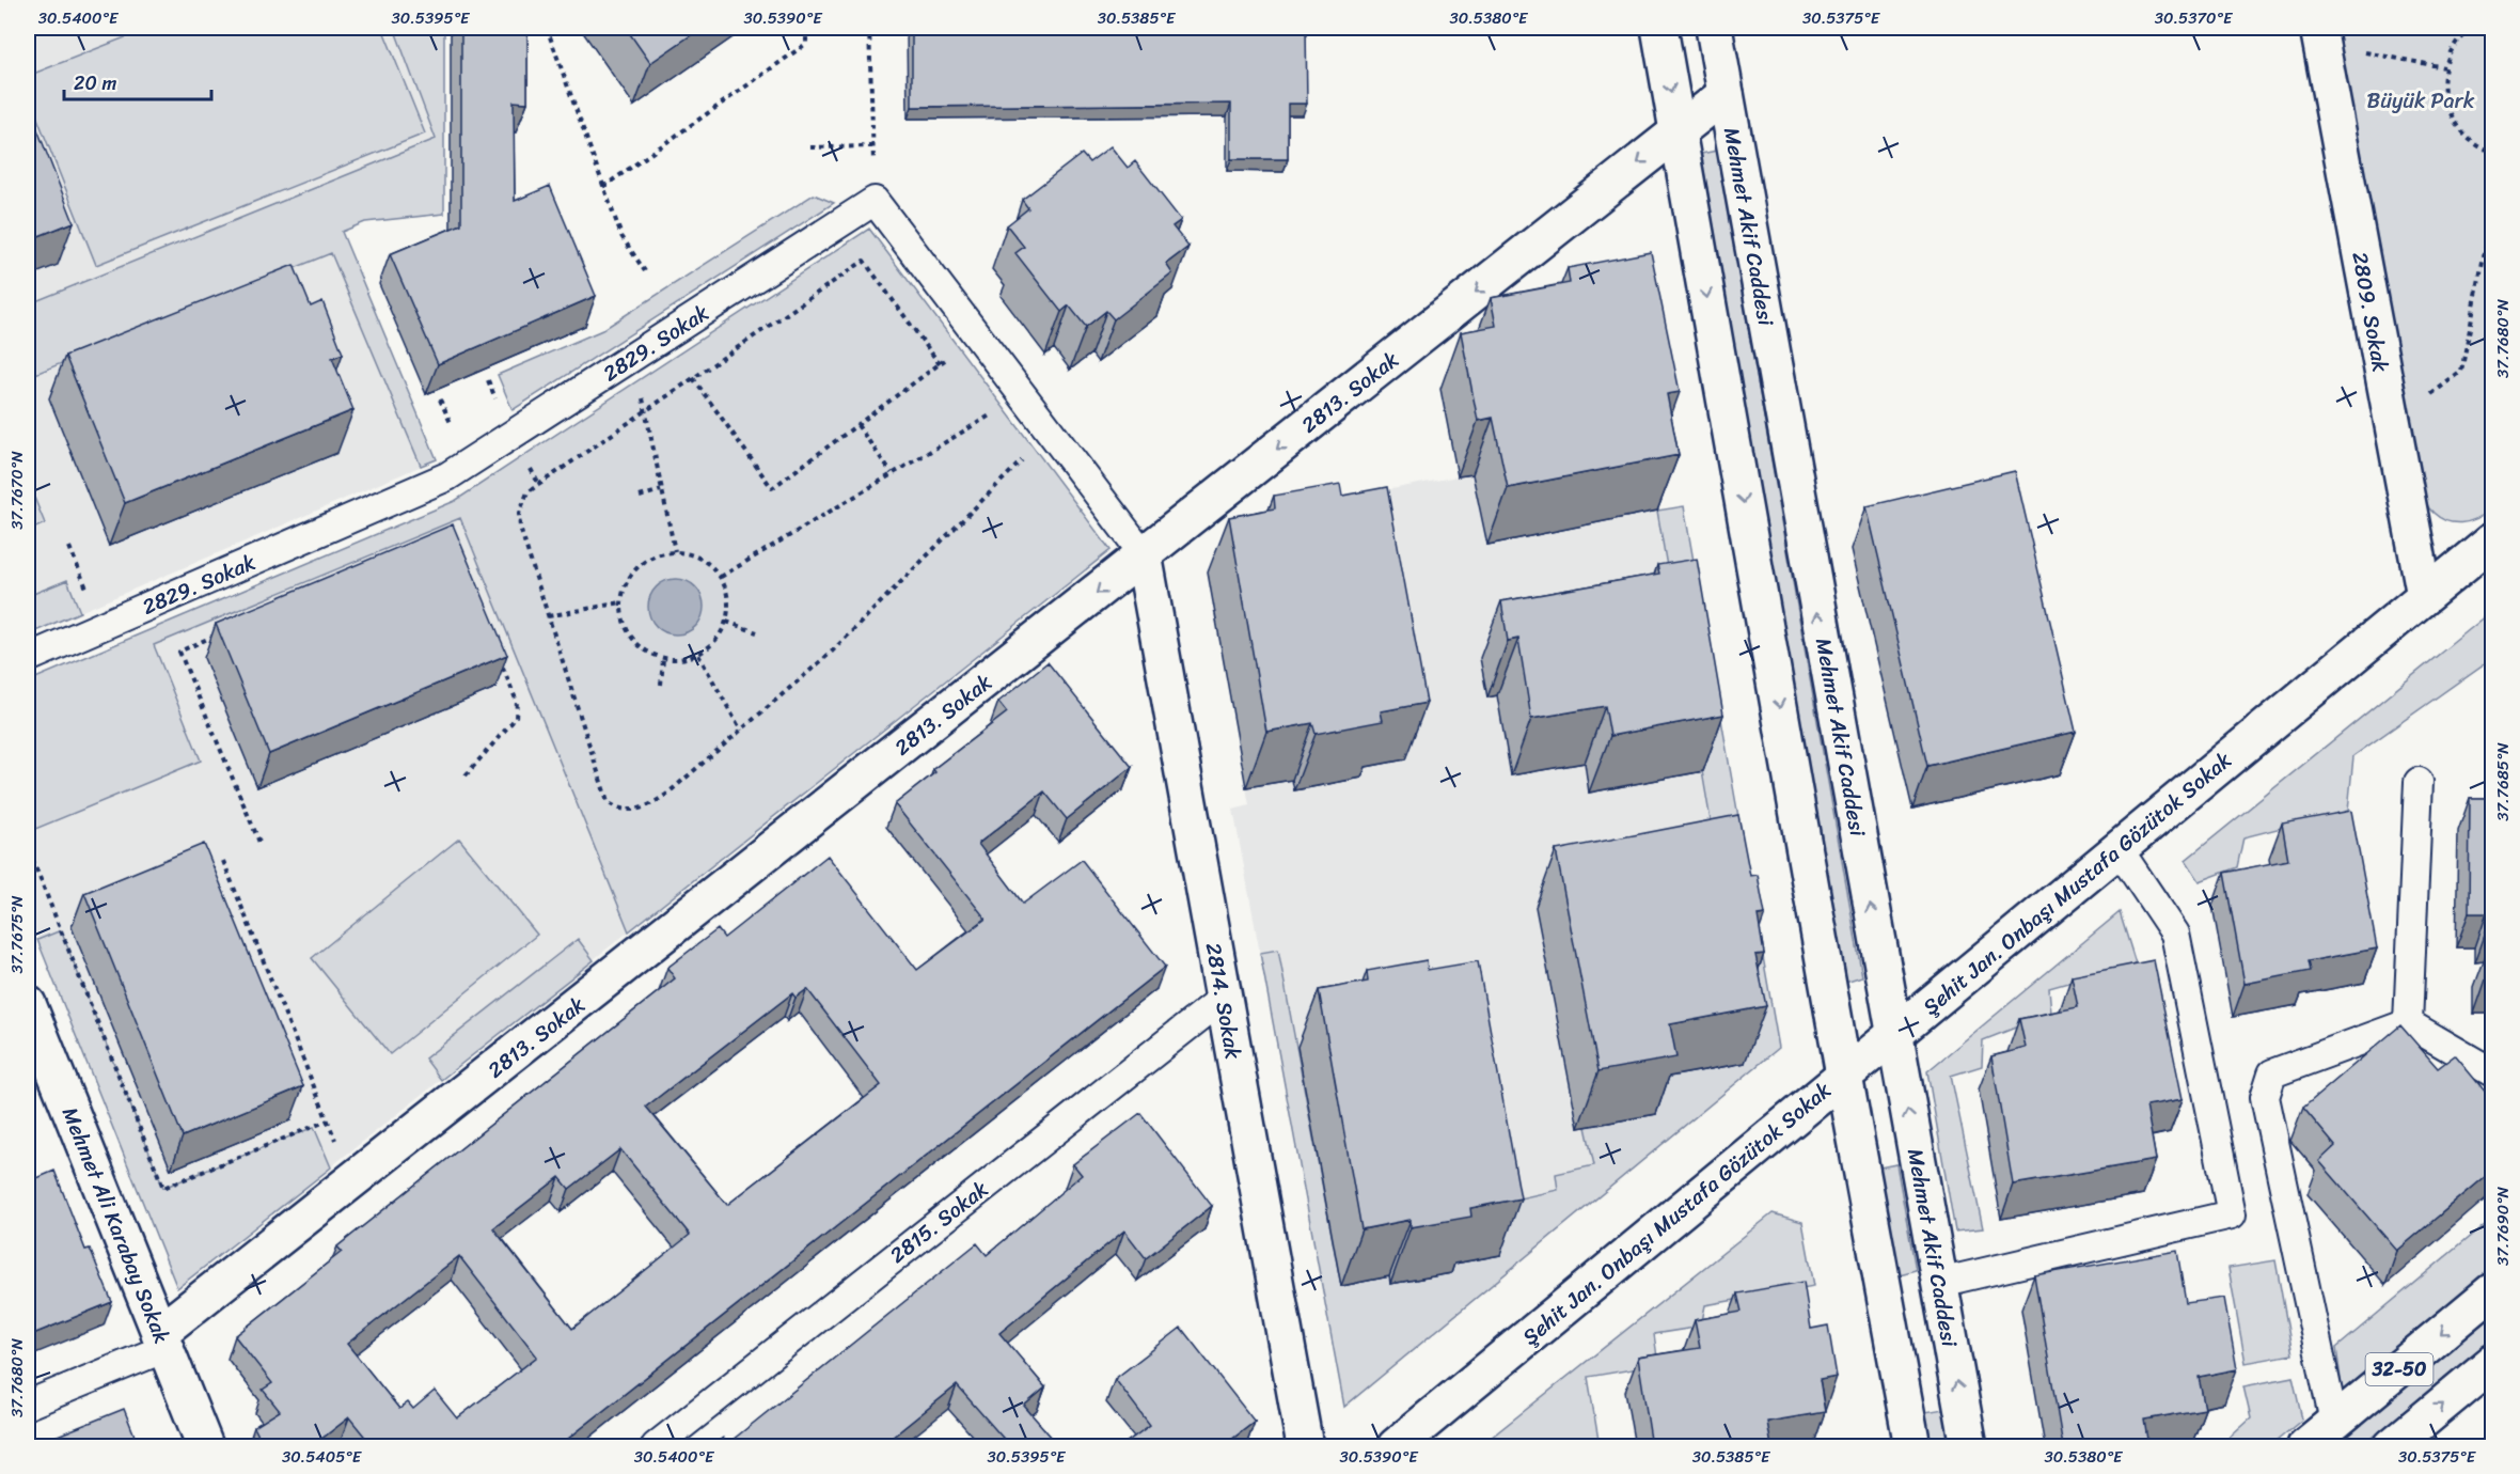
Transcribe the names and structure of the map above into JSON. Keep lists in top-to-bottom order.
{
  "streets": {
    "street": [
      "Mehmet Akif Caddesi",
      "2809. Sokak",
      "2813. Sokak",
      "Şehit Jan. Onbaşı Mustafa Gözütok Sokak",
      "2814. Sokak",
      "Mehmet Ali Karabay Sokak",
      "32-50"
    ],
    "lane": ["2829. Sokak", "2815. Sokak"]
  },
  "crossings": [
    ["Mehmet Akif Caddesi", "2813. Sokak"],
    ["Mehmet Akif Caddesi", "Şehit Jan. Onbaşı Mustafa Gözütok Sokak"],
    ["2809. Sokak", "Şehit Jan. Onbaşı Mustafa Gözütok Sokak"],
    ["2813. Sokak", "2814. Sokak"],
    ["2813. Sokak", "Mehmet Ali Karabay Sokak"],
    ["2814. Sokak", "2815. Sokak"]
  ],
  "one_way": ["2813. Sokak"],
  "parks": ["Büyük Park"],
  "scale_bar": "20 m",
  "coordinates": [
    "30.5400°E",
    "30.5395°E",
    "30.5390°E",
    "30.5385°E",
    "30.5380°E",
    "30.5375°E",
    "30.5370°E",
    "37.7680°N",
    "37.7670°N",
    "37.7685°N",
    "37.7675°N",
    "37.7690°N",
    "30.5405°E"
  ]
}
